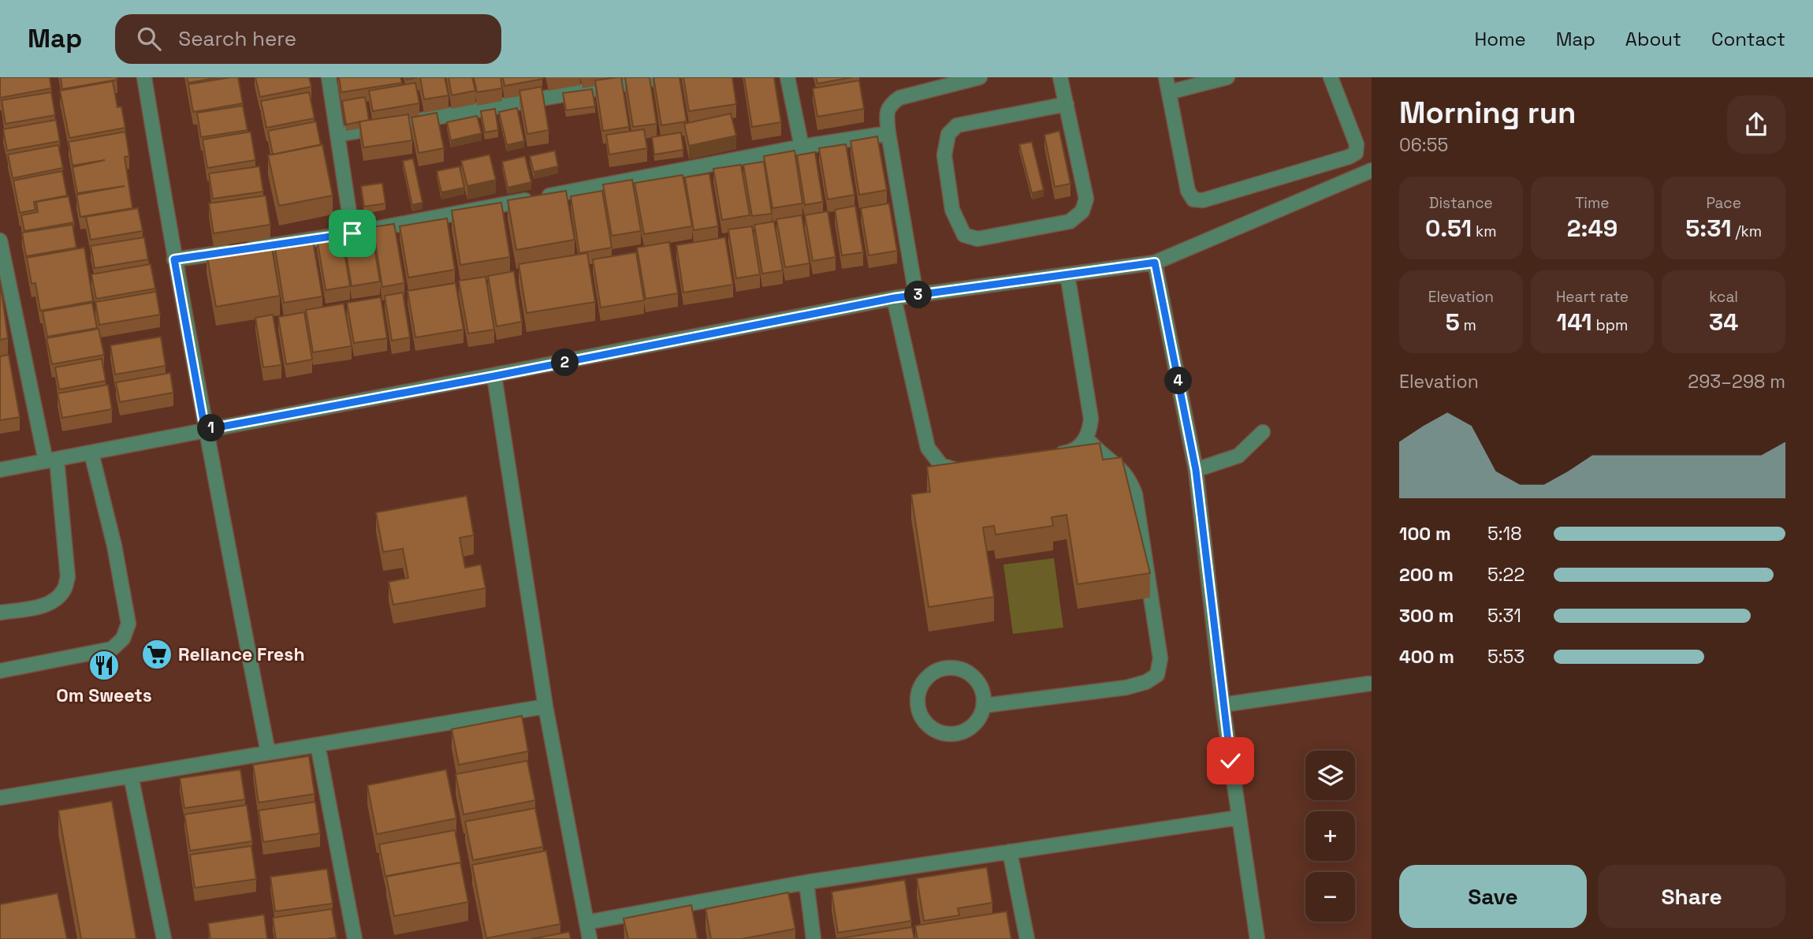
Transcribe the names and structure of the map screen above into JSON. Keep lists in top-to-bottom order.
{
  "places": {
    "supermarket": ["Reliance Fresh"],
    "restaurant": ["Om Sweets"]
  },
  "page": {
    "header": "Map",
    "search": "Search here",
    "nav": [
      "Home",
      "Map",
      "About",
      "Contact"
    ],
    "heading": ["Morning run", "06:55"],
    "stats": [
      ["Distance", "0.51 km"],
      ["Time", "2:49"],
      ["Pace", "5:31 /km"],
      ["Elevation", "5 m"],
      ["Heart rate", "141 bpm"],
      ["kcal", "34"]
    ],
    "pins": [
      "3",
      "2",
      "4",
      "1"
    ],
    "chart": ["Elevation", "293–298 m"],
    "list": [
      {
        "name": "100 m",
        "note": "5:18"
      },
      {
        "name": "200 m",
        "note": "5:22"
      },
      {
        "name": "300 m",
        "note": "5:31"
      },
      {
        "name": "400 m",
        "note": "5:53"
      }
    ],
    "map_buttons": ["+", "−"],
    "buttons": ["Save", "Share"]
  }
}
